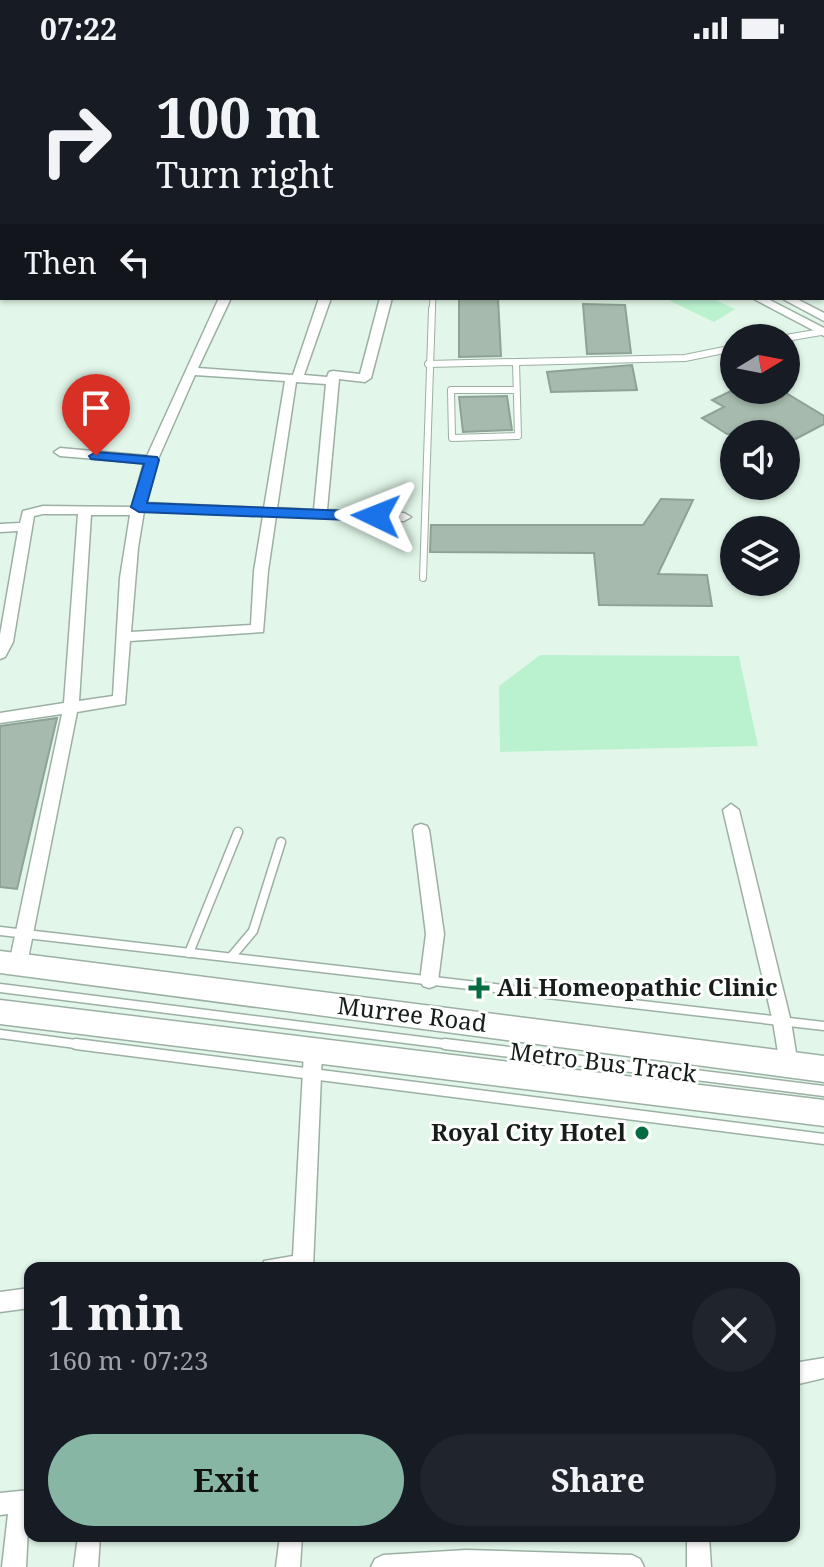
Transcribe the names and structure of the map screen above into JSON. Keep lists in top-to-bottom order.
{
  "streets": {
    "main road": ["Murree Road"],
    "lane": ["Metro Bus Track"]
  },
  "places": {
    "health": ["Ali Homeopathic Clinic"],
    "other": ["Royal City Hotel"]
  },
  "north": "right",
  "page": {
    "status": "07:22",
    "turn": ["100 m", "Turn right"],
    "then": "Then",
    "heading": ["1 min", "160 m · 07:23"],
    "buttons": ["Exit", "Share"]
  }
}
